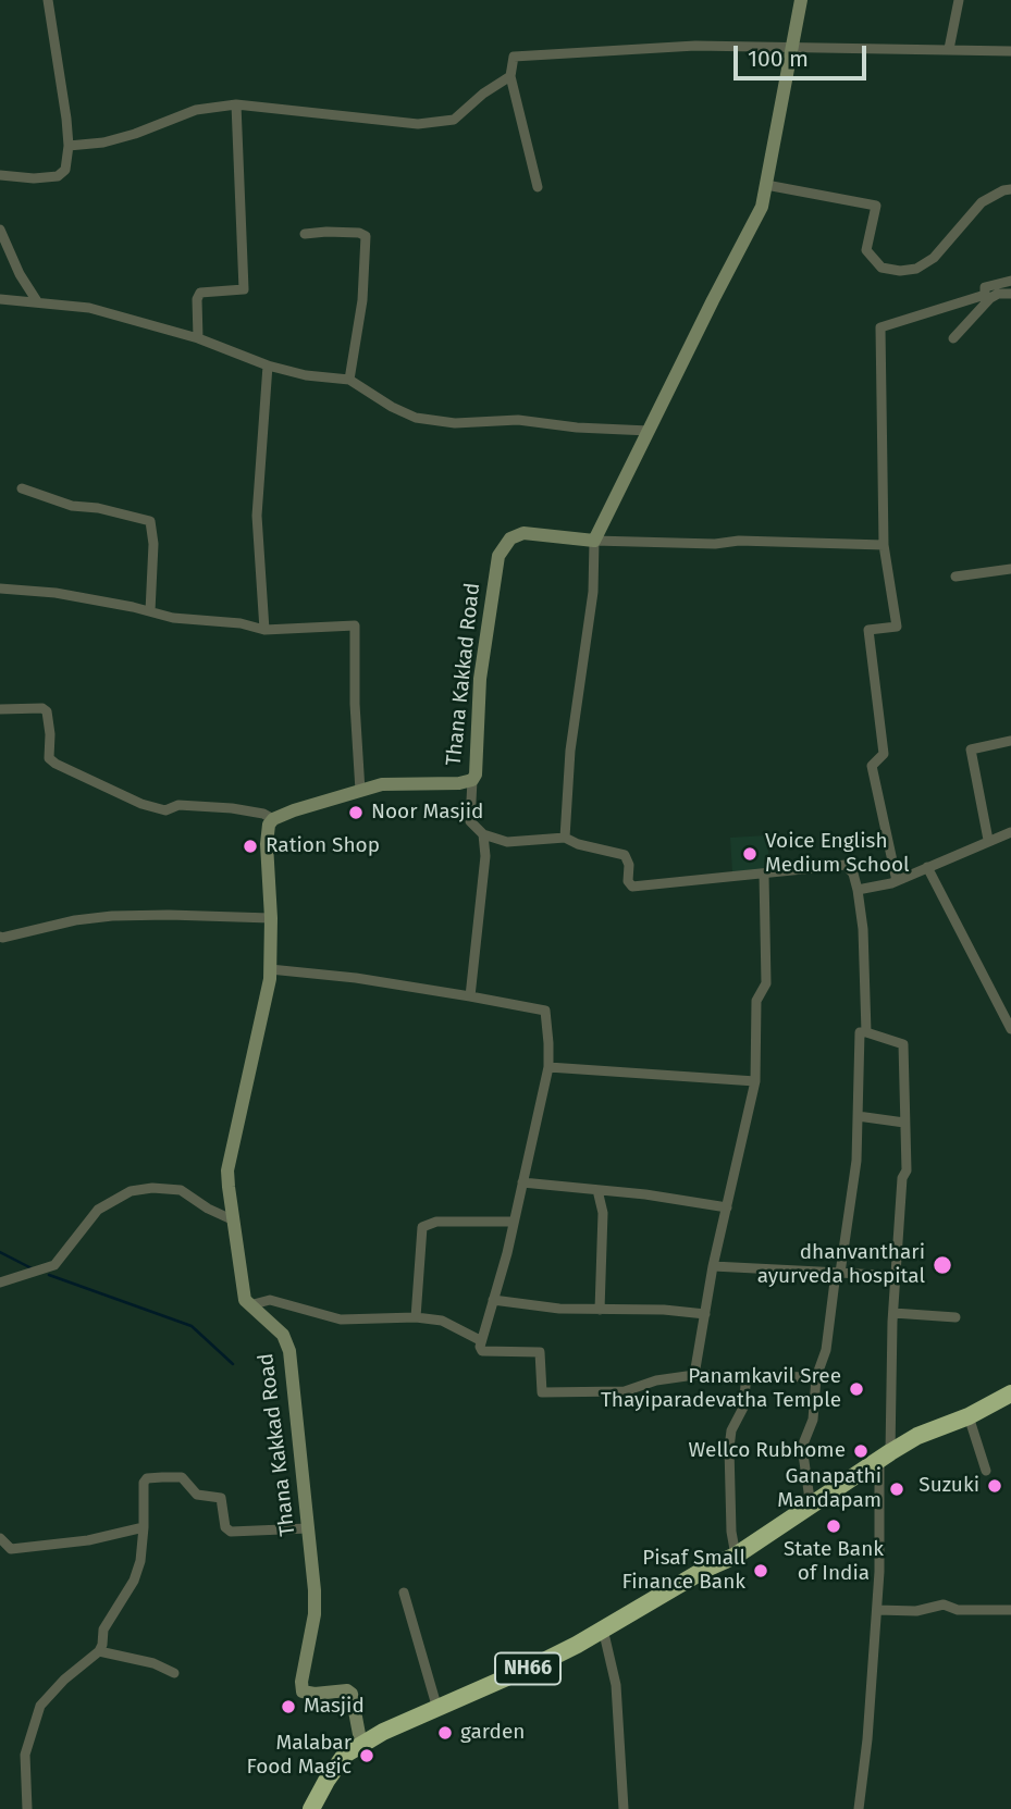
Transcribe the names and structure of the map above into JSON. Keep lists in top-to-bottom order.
{
  "streets": {
    "highway": ["NH66"],
    "main road": ["Thana Kakkad Road"]
  },
  "crossings": [
    ["Thana Kakkad Road", "NH66"]
  ],
  "places": [
    "Noor Masjid",
    "Ration Shop",
    "Voice English Medium School",
    "dhanvanthari ayurveda hospital",
    "Panamkavil Sree Thayiparadevatha Temple",
    "Wellco Rubhome",
    "Suzuki",
    "Ganapathi Mandapam",
    "State Bank of India",
    "Pisaf Small Finance Bank",
    "Masjid",
    "garden",
    "Malabar Food Magic"
  ],
  "scale_bar": "100 m"
}
